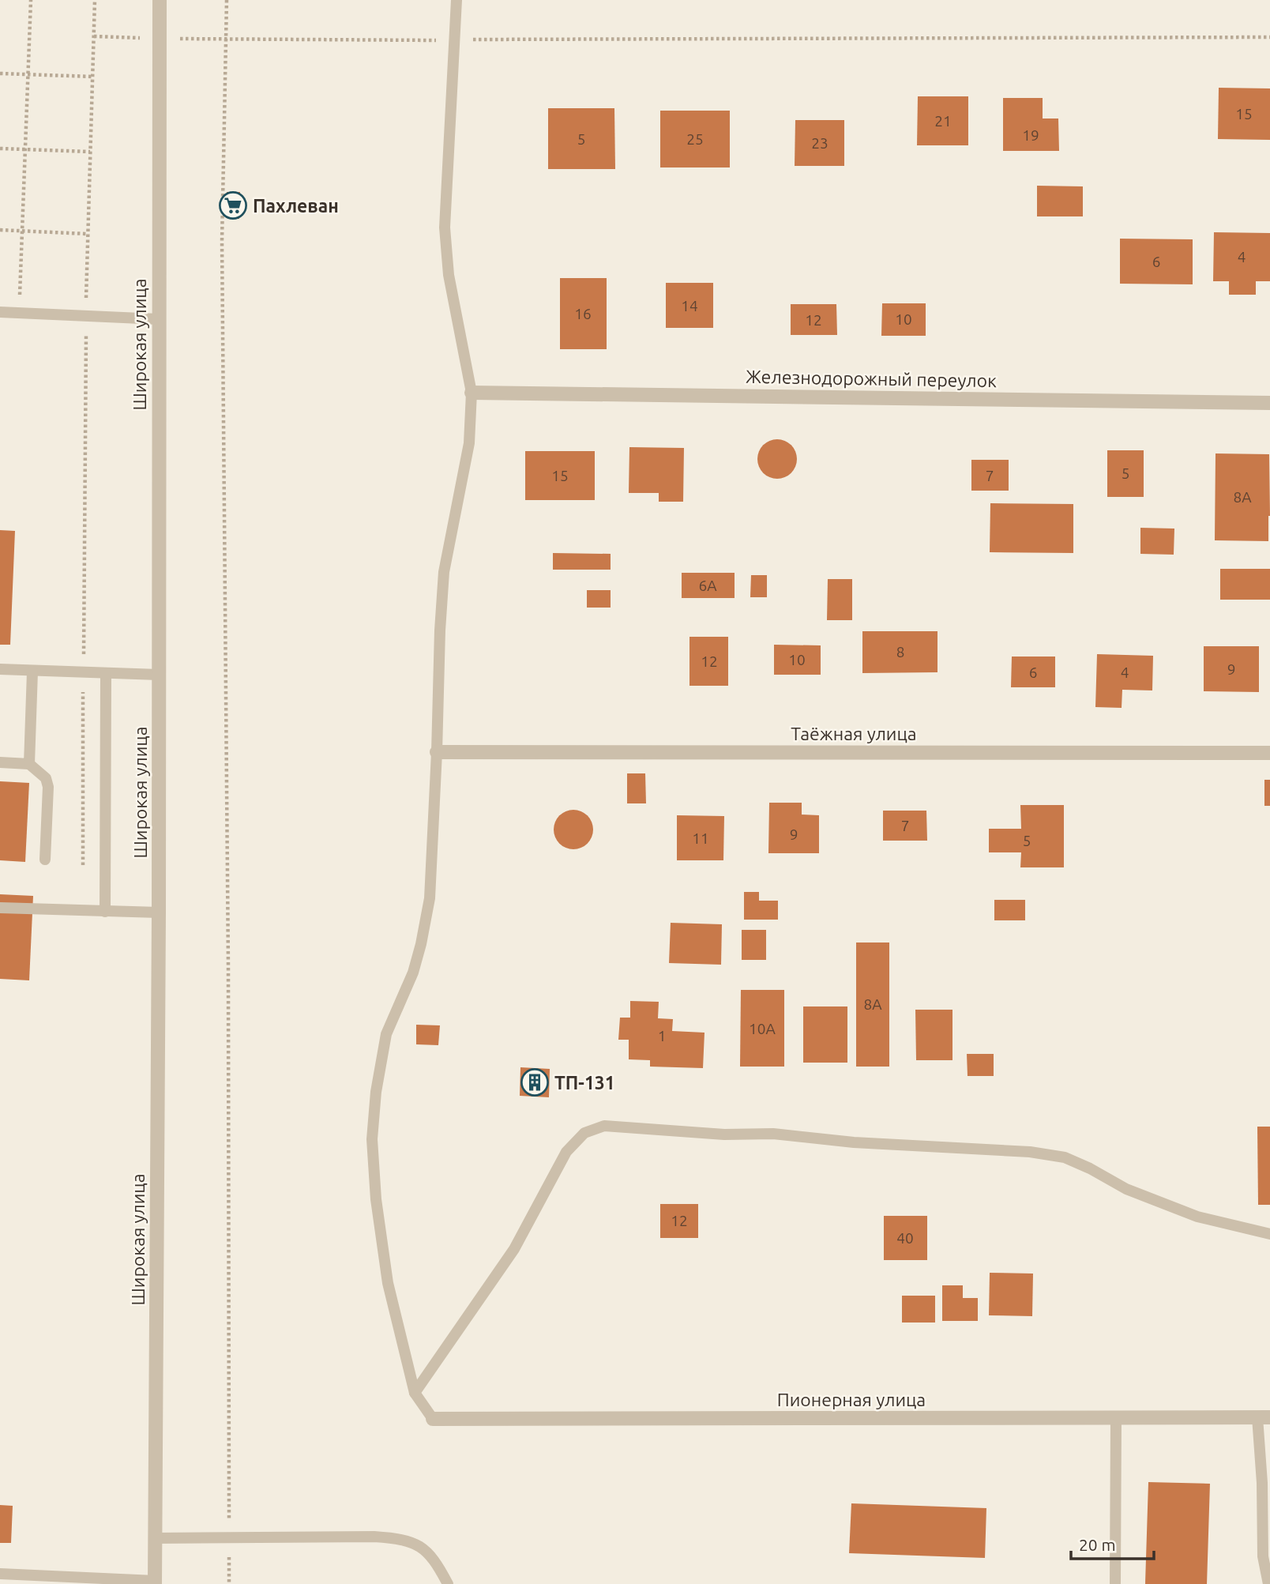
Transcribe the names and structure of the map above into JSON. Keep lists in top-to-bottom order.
{
  "streets": {
    "street": [
      "Широкая улица",
      "Железнодорожный переулок",
      "Таёжная улица",
      "Пионерная улица"
    ]
  },
  "places": {
    "supermarket": ["Пахлеван"],
    "building": ["ТП-131"]
  },
  "house_numbers": [
    "15",
    "21",
    "19",
    "5",
    "25",
    "23",
    "4",
    "6",
    "14",
    "16",
    "10",
    "12",
    "5",
    "15",
    "7",
    "8А",
    "6А",
    "8",
    "10",
    "12",
    "9",
    "6",
    "4",
    "7",
    "9",
    "11",
    "5",
    "8А",
    "10А",
    "1",
    "12",
    "40"
  ],
  "scale_bar": "20 m"
}
